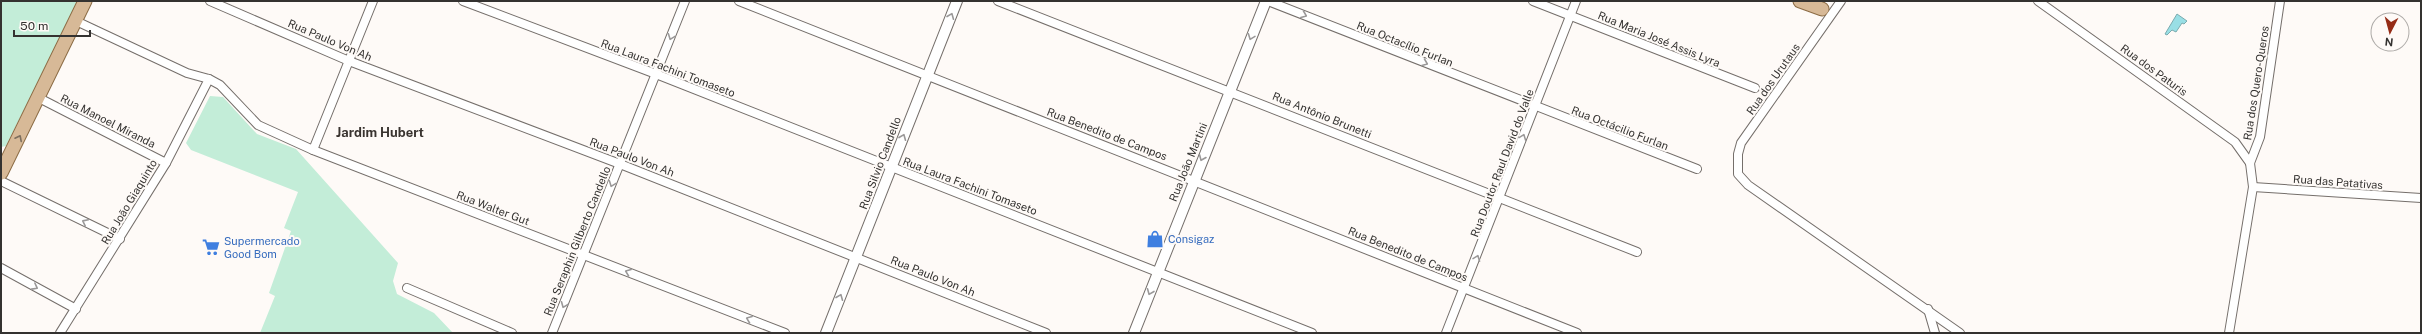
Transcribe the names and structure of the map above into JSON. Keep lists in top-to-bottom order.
{
  "streets": {
    "street": [
      "Rua Maria José Assis Lyra",
      "Rua Paulo Von Ah",
      "Rua Octacílio Furlan",
      "Rua Laura Fachini Tomaseto",
      "Rua dos Paturis",
      "Rua dos Urutaus",
      "Rua dos Quero-Queros",
      "Rua Antônio Brunetti",
      "Rua Manoel Miranda",
      "Rua Octácilio Furlan",
      "Rua Benedito de Campos",
      "Rua João Martini",
      "Rua Silvio Candello",
      "Rua Doutor Raul David do Valle",
      "Rua das Patativas",
      "Rua João Giaquinto",
      "Rua Walter Gut",
      "Rua Seraphin Gilberto Candello"
    ]
  },
  "crossings": [
    ["Rua Maria José Assis Lyra", "Rua Doutor Raul David do Valle"],
    ["Rua Paulo Von Ah", "Rua Silvio Candello"],
    ["Rua Paulo Von Ah", "Rua Seraphin Gilberto Candello"],
    ["Rua Octacílio Furlan", "Rua Octácilio Furlan"],
    ["Rua Octacílio Furlan", "Rua João Martini"],
    ["Rua Octacílio Furlan", "Rua Doutor Raul David do Valle"],
    ["Rua Laura Fachini Tomaseto", "Rua João Martini"],
    ["Rua Laura Fachini Tomaseto", "Rua Silvio Candello"],
    ["Rua Laura Fachini Tomaseto", "Rua Seraphin Gilberto Candello"],
    ["Rua dos Paturis", "Rua dos Quero-Queros"],
    ["Rua dos Quero-Queros", "Rua das Patativas"],
    ["Rua Antônio Brunetti", "Rua João Martini"],
    ["Rua Antônio Brunetti", "Rua Doutor Raul David do Valle"],
    ["Rua Manoel Miranda", "Rua João Giaquinto"],
    ["Rua Octácilio Furlan", "Rua Doutor Raul David do Valle"],
    ["Rua Benedito de Campos", "Rua João Martini"],
    ["Rua Benedito de Campos", "Rua Silvio Candello"],
    ["Rua Benedito de Campos", "Rua Doutor Raul David do Valle"],
    ["Rua João Giaquinto", "Rua Walter Gut"],
    ["Rua Walter Gut", "Rua Seraphin Gilberto Candello"]
  ],
  "one_way": [
    "Rua Octacílio Furlan",
    "Rua João Martini",
    "Rua Silvio Candello",
    "Rua Doutor Raul David do Valle",
    "Rua Seraphin Gilberto Candello"
  ],
  "districts": ["Jardim Hubert"],
  "places": {
    "shop": ["Consigaz"],
    "supermarket": ["Supermercado Good Bom"]
  },
  "scale_bar": "50 m",
  "north": "bottom"
}
